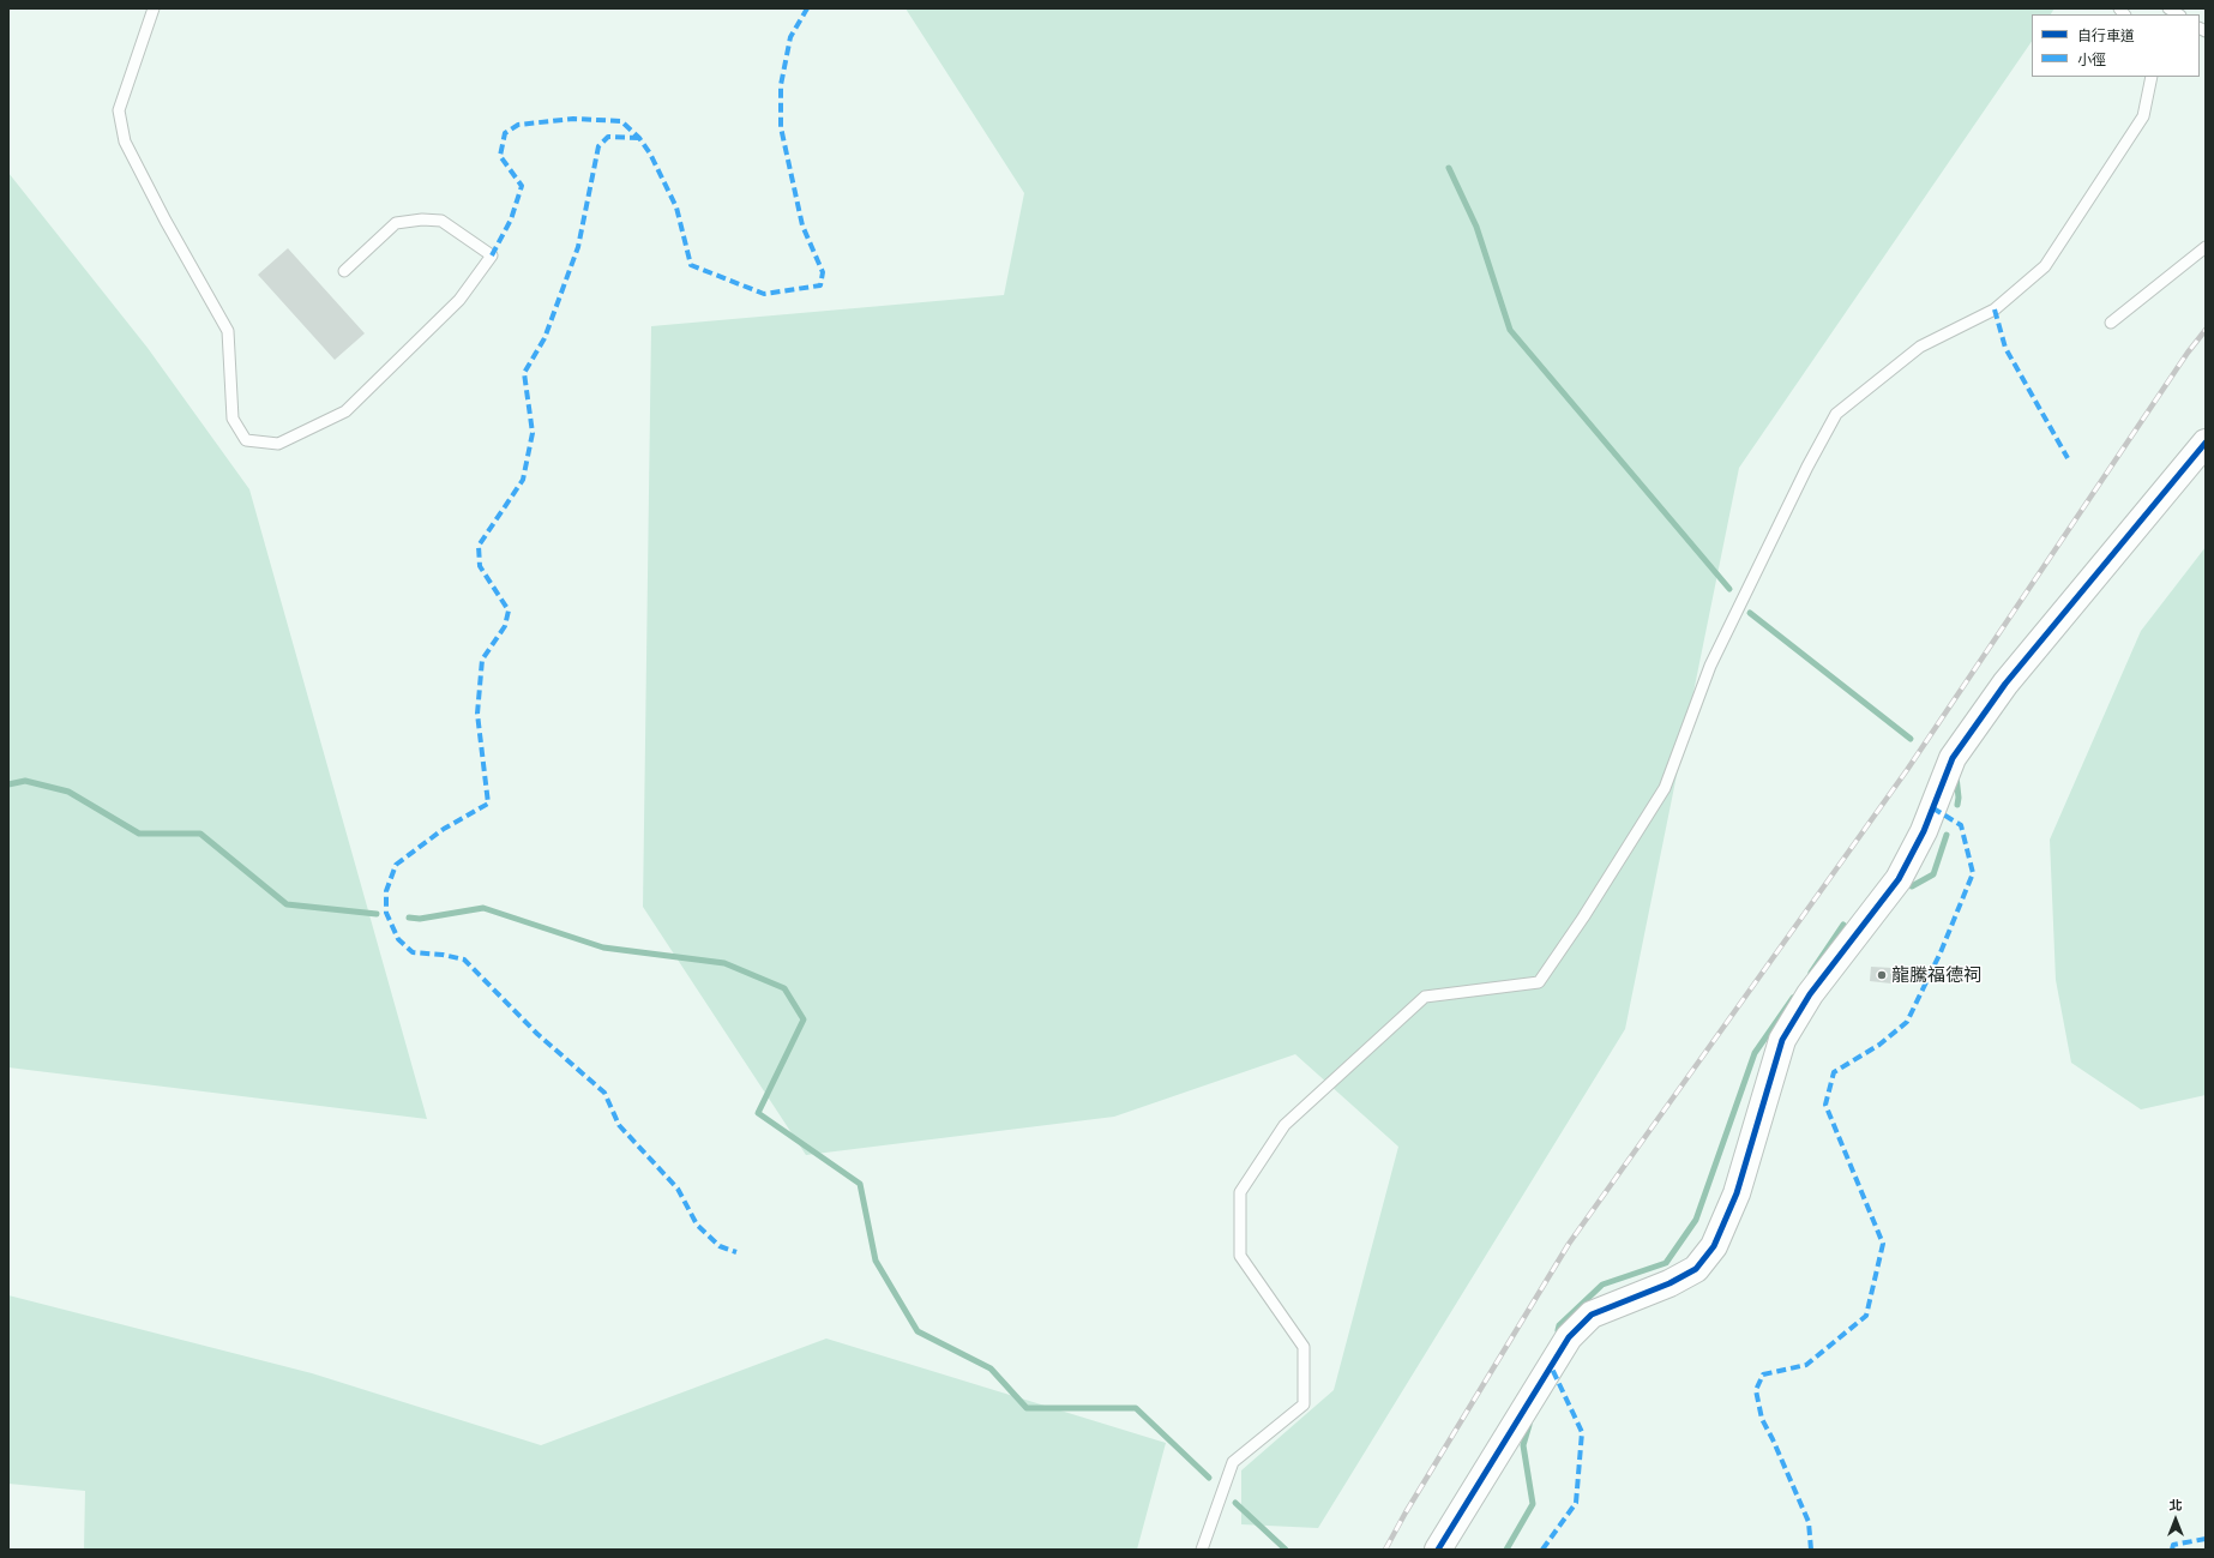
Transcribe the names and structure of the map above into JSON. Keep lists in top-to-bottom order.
{
  "places": ["龍騰福德祠"],
  "legend": ["自行車道", "小徑"],
  "north": "top"
}
